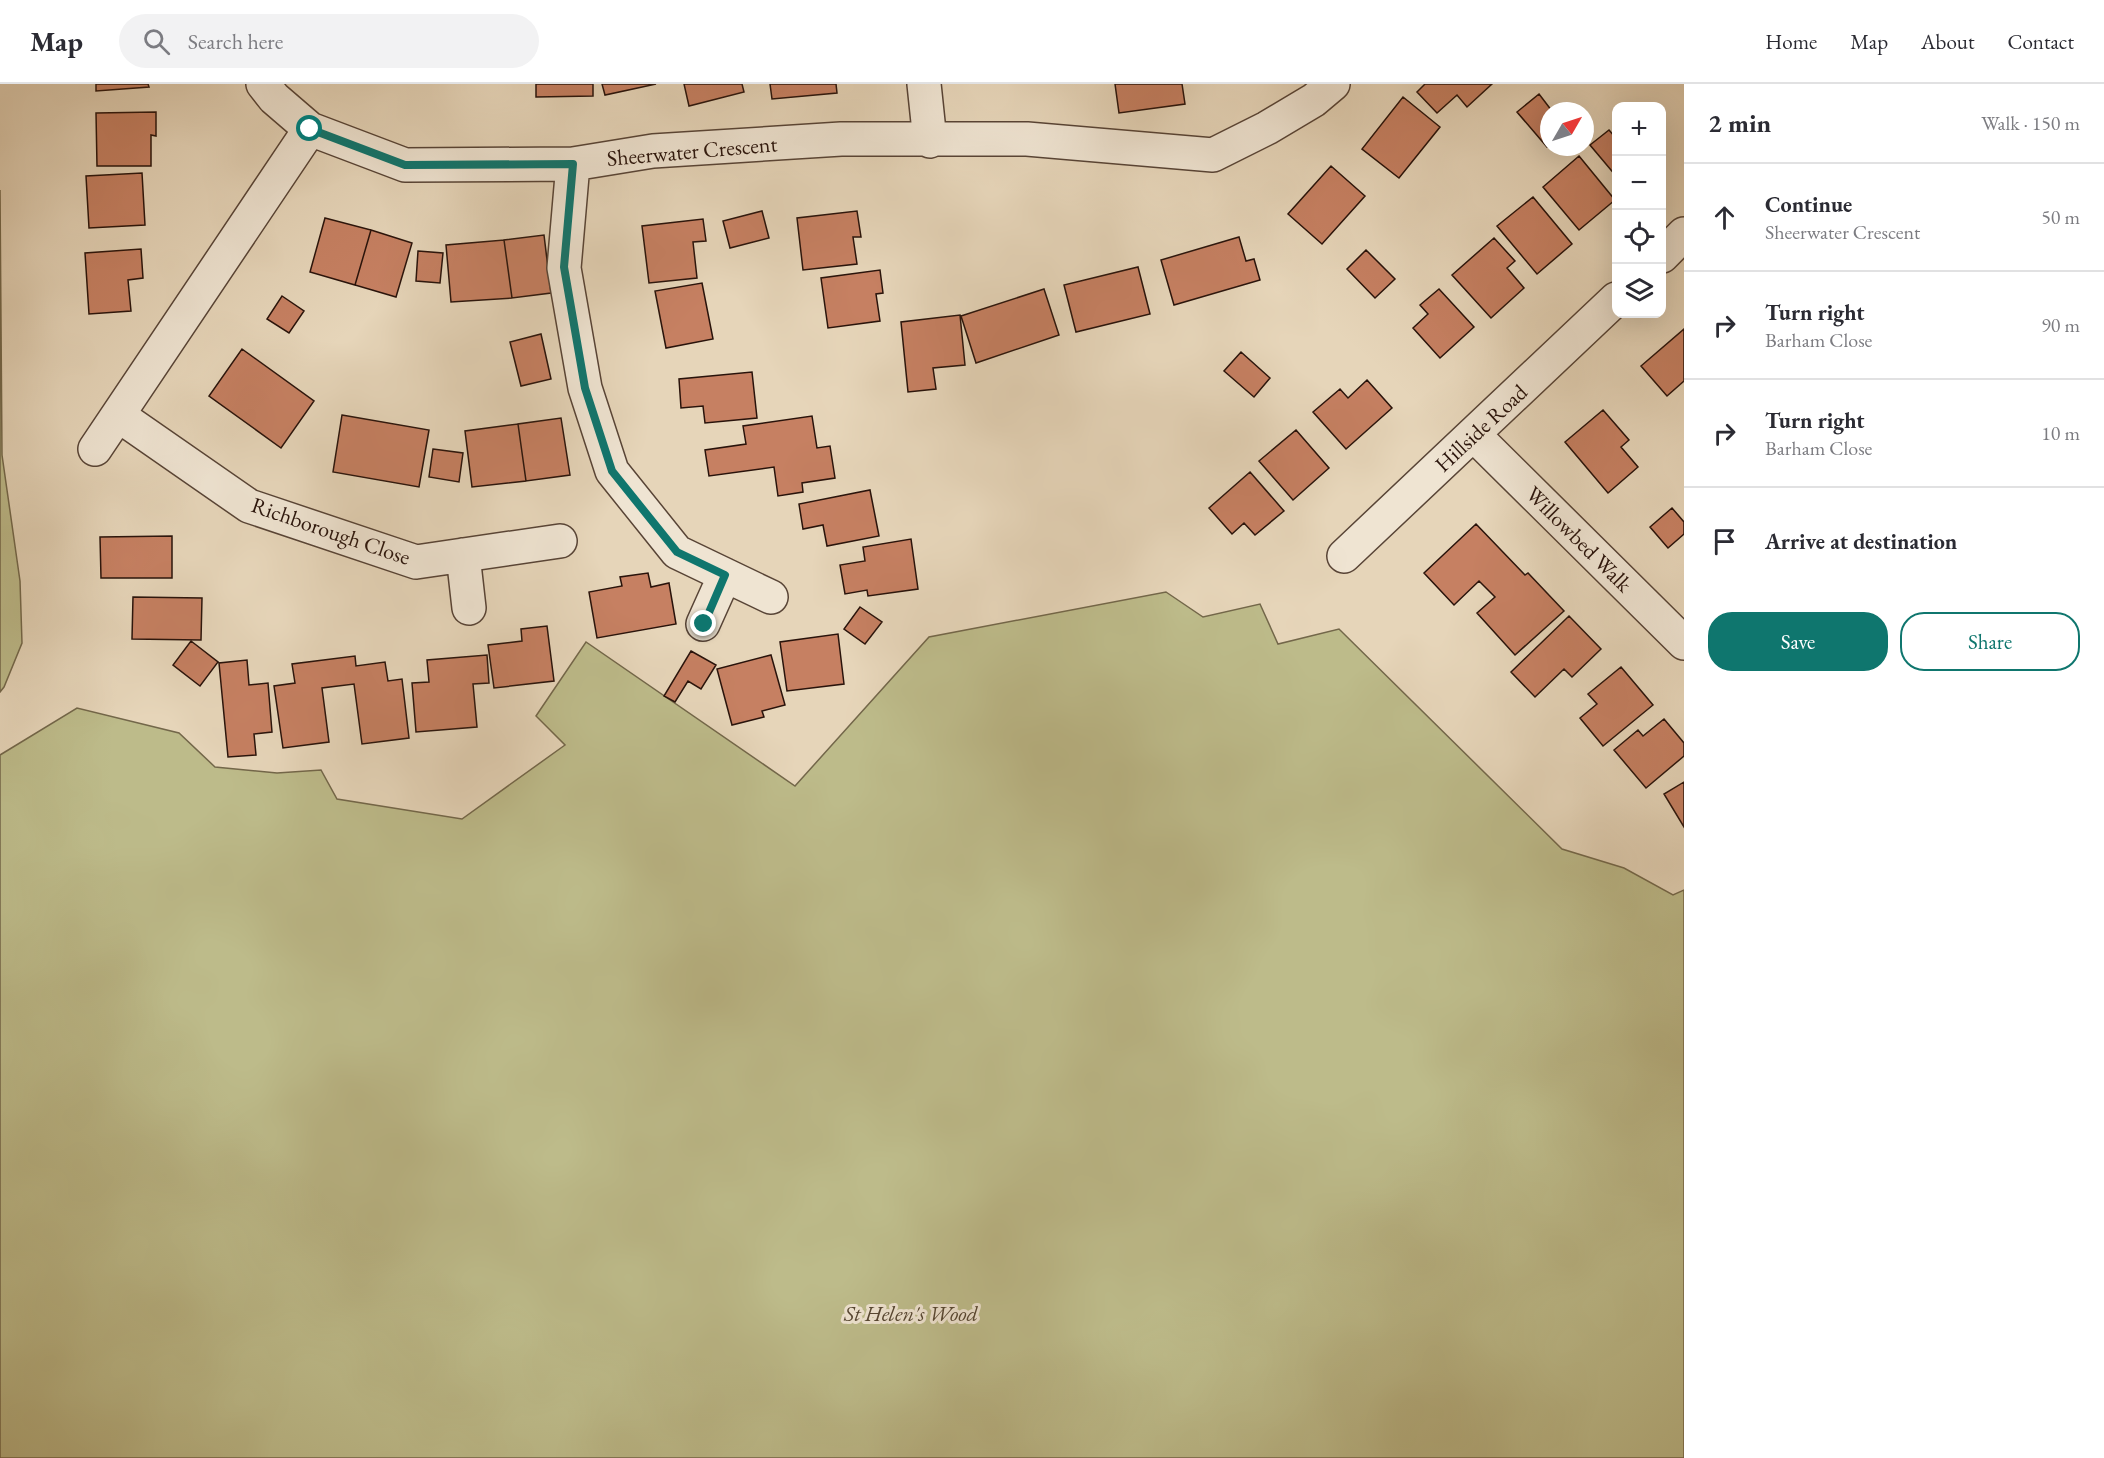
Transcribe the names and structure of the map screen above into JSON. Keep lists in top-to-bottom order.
{
  "streets": {
    "street": [
      "Sheerwater Crescent",
      "Hillside Road",
      "Richborough Close",
      "Willowbed Walk"
    ]
  },
  "crossings": [
    ["Hillside Road", "Willowbed Walk"]
  ],
  "parks": ["St Helen's Wood"],
  "north": "top right",
  "page": {
    "header": "Map",
    "search": "Search here",
    "nav": [
      "Home",
      "Map",
      "About",
      "Contact"
    ],
    "heading": ["2 min", "Walk · 150 m"],
    "map_buttons": ["+", "−"],
    "list": [
      ["Continue", "Sheerwater Crescent", "50 m"],
      ["Turn right", "Barham Close", "90 m"],
      ["Turn right", "Barham Close", "10 m"],
      "Arrive at destination"
    ],
    "buttons": ["Save", "Share"]
  }
}
